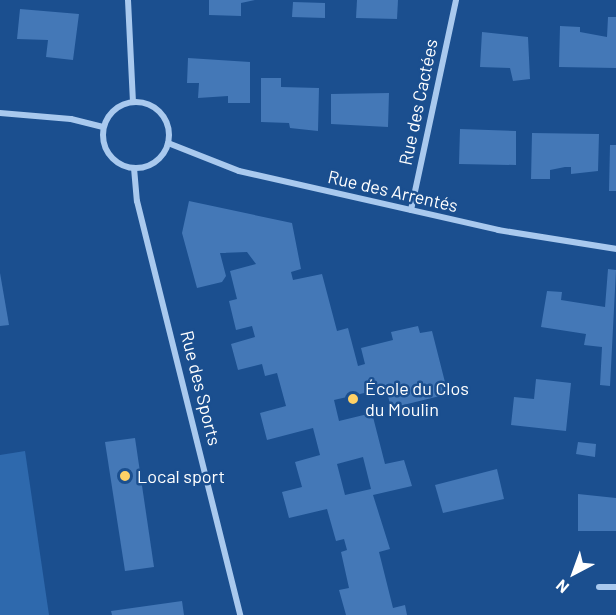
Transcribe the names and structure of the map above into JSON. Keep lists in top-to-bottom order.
{
  "streets": {
    "street": ["Rue des Cactées", "Rue des Arrentés", "Rue des Sports"]
  },
  "crossings": [
    ["Rue des Cactées", "Rue des Arrentés"],
    ["Rue des Arrentés", "Rue des Sports"]
  ],
  "places": ["École du Clos du Moulin", "Local sport"],
  "north": "bottom left"
}
